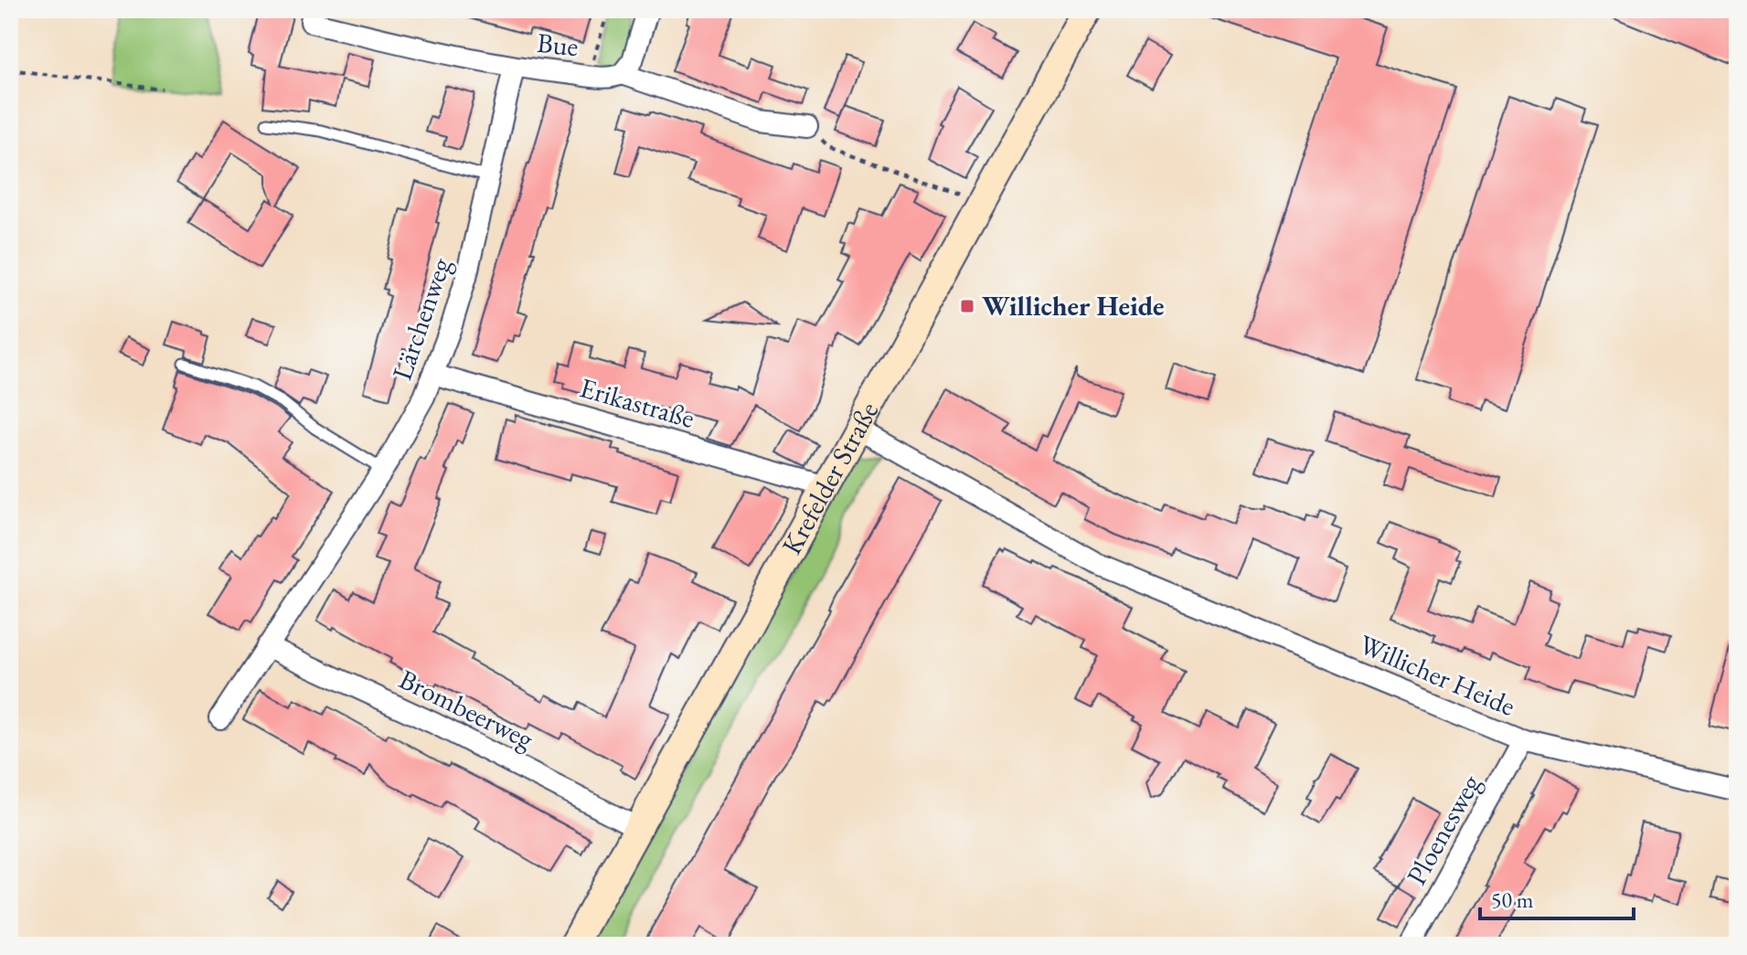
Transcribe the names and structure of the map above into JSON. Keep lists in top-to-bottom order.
{
  "streets": {
    "main road": ["Krefelder Straße"],
    "street": [
      "Bue",
      "Lärchenweg",
      "Erikastraße",
      "Willicher Heide",
      "Brombeerweg",
      "Ploenesweg"
    ]
  },
  "crossings": [
    ["Bue", "Lärchenweg"],
    ["Lärchenweg", "Erikastraße"],
    ["Lärchenweg", "Brombeerweg"],
    ["Erikastraße", "Krefelder Straße"],
    ["Krefelder Straße", "Willicher Heide"],
    ["Krefelder Straße", "Brombeerweg"],
    ["Willicher Heide", "Ploenesweg"]
  ],
  "places": {
    "transit": ["Willicher Heide"]
  },
  "scale_bar": "50 m"
}
